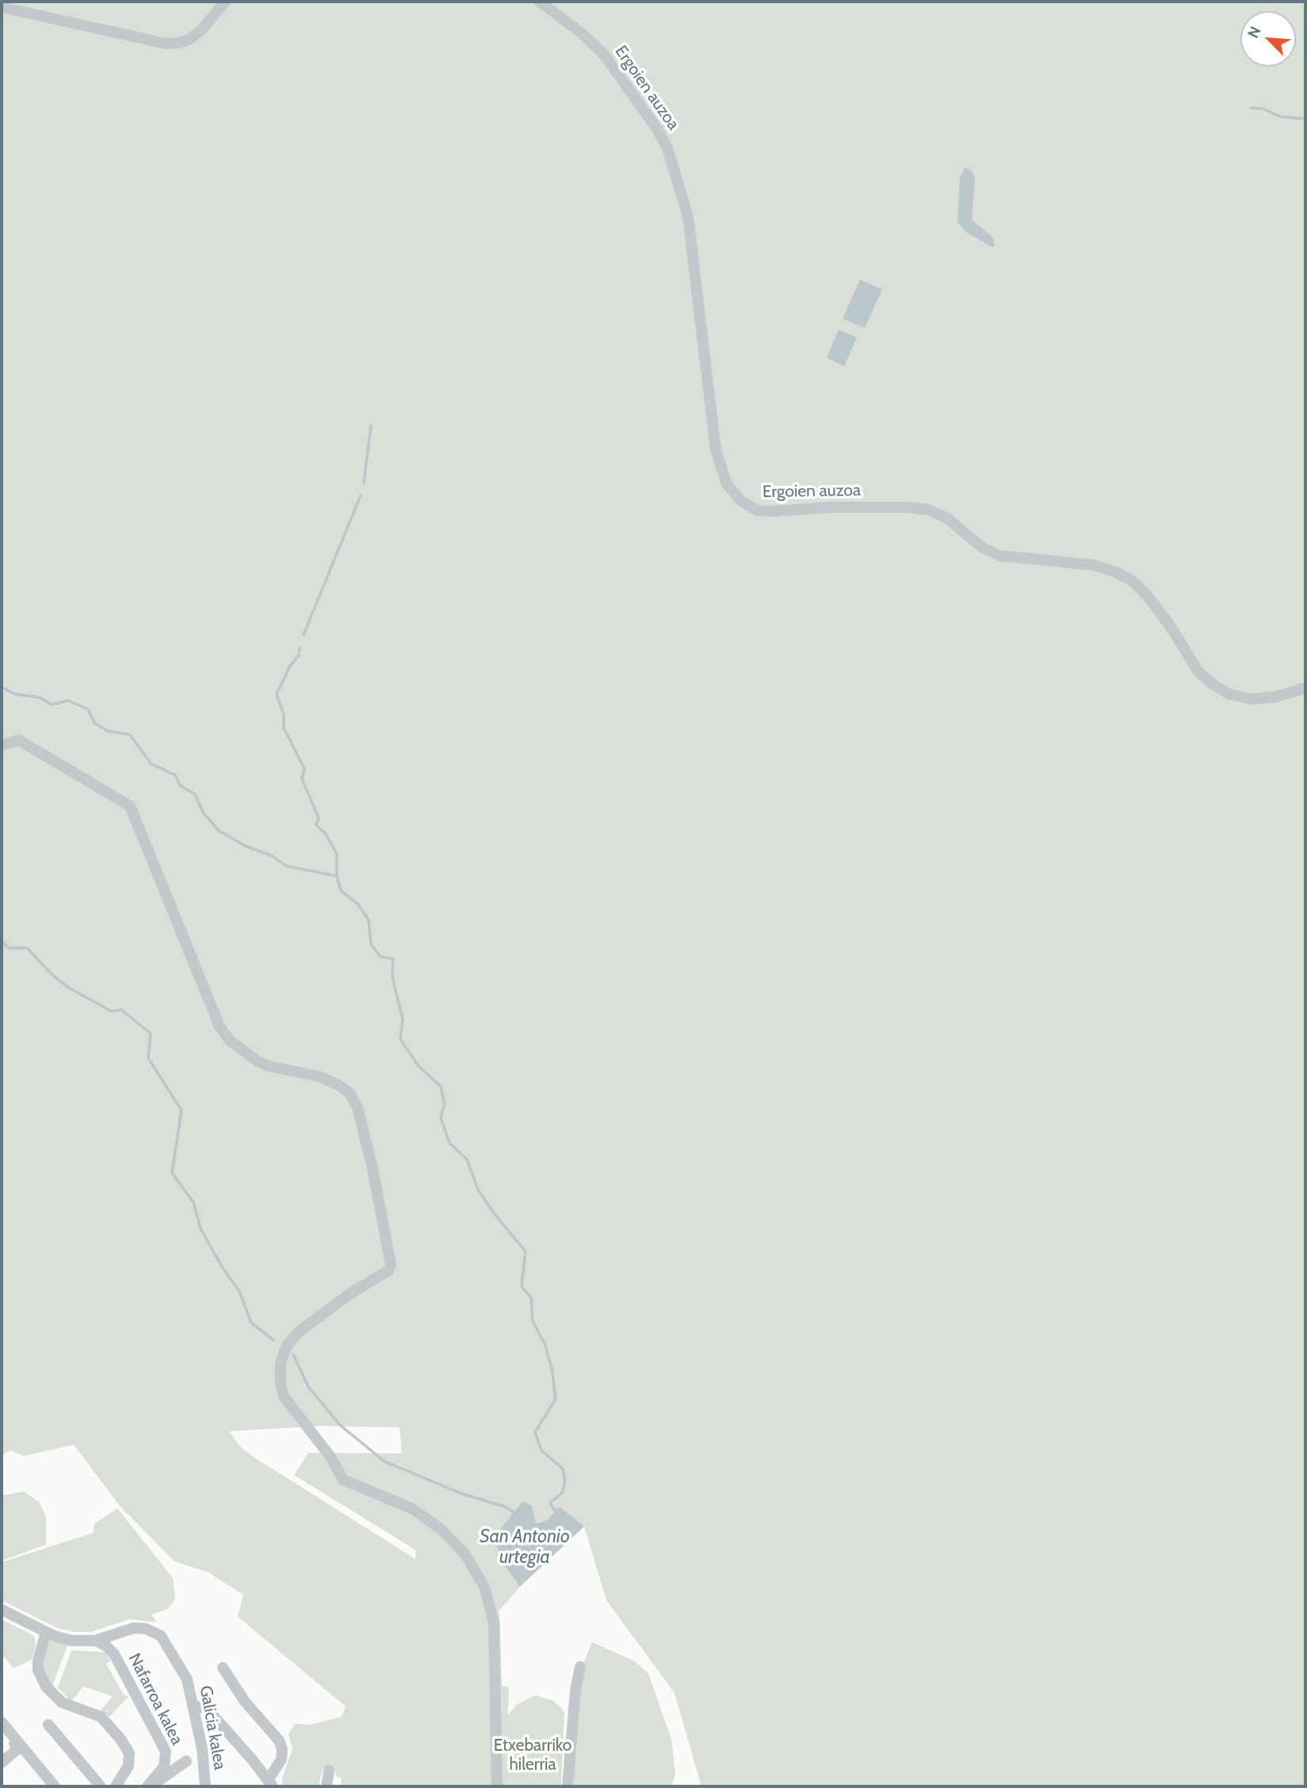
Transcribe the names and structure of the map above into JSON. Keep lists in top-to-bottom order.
{
  "streets": {
    "street": ["Ergoien auzoa", "Nafarroa kalea", "Galicia kalea"]
  },
  "crossings": [
    ["Nafarroa kalea", "Galicia kalea"]
  ],
  "water": ["San Antonio urtegia"],
  "parks": ["Etxebarriko hilerria"],
  "north": "top left"
}
